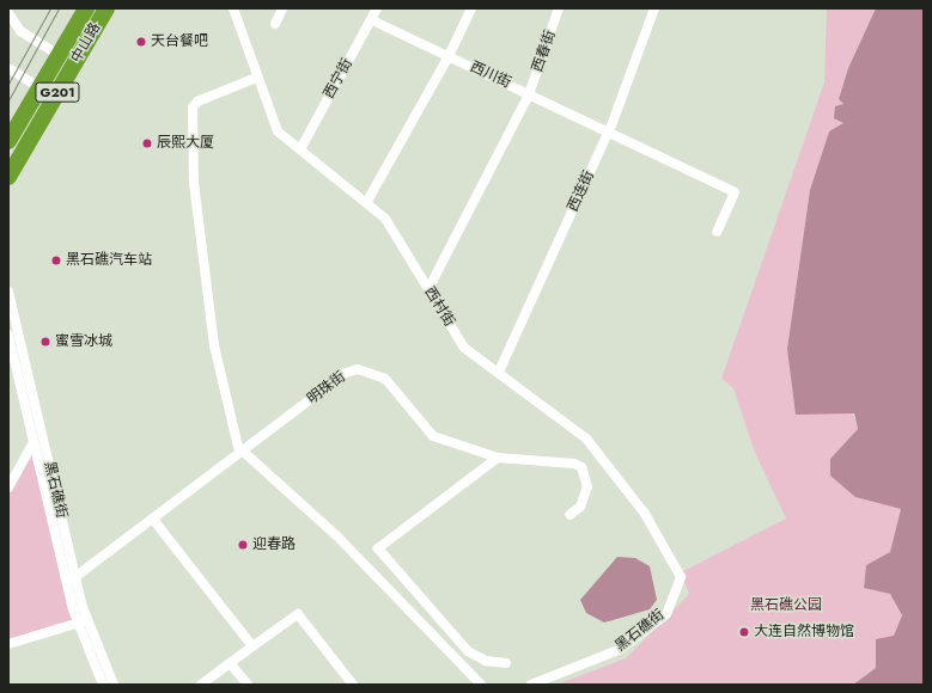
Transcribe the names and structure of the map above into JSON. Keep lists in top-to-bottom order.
{
  "streets": {
    "highway": ["中山路", "G201"],
    "street": [
      "西春街",
      "西川街",
      "西宁街",
      "西连街",
      "西村街",
      "明珠街",
      "黑石礁街"
    ]
  },
  "crossings": [
    ["西春街", "西川街"],
    ["西春街", "西村街"],
    ["西川街", "西宁街"],
    ["西川街", "西连街"],
    ["西宁街", "西村街"],
    ["西连街", "西村街"],
    ["西村街", "黑石礁街"],
    ["明珠街", "黑石礁街"]
  ],
  "parks": ["黑石礁公园"],
  "places": [
    "天台餐吧",
    "辰熙大厦",
    "黑石礁汽车站",
    "蜜雪冰城",
    "迎春路",
    "大连自然博物馆"
  ]
}
